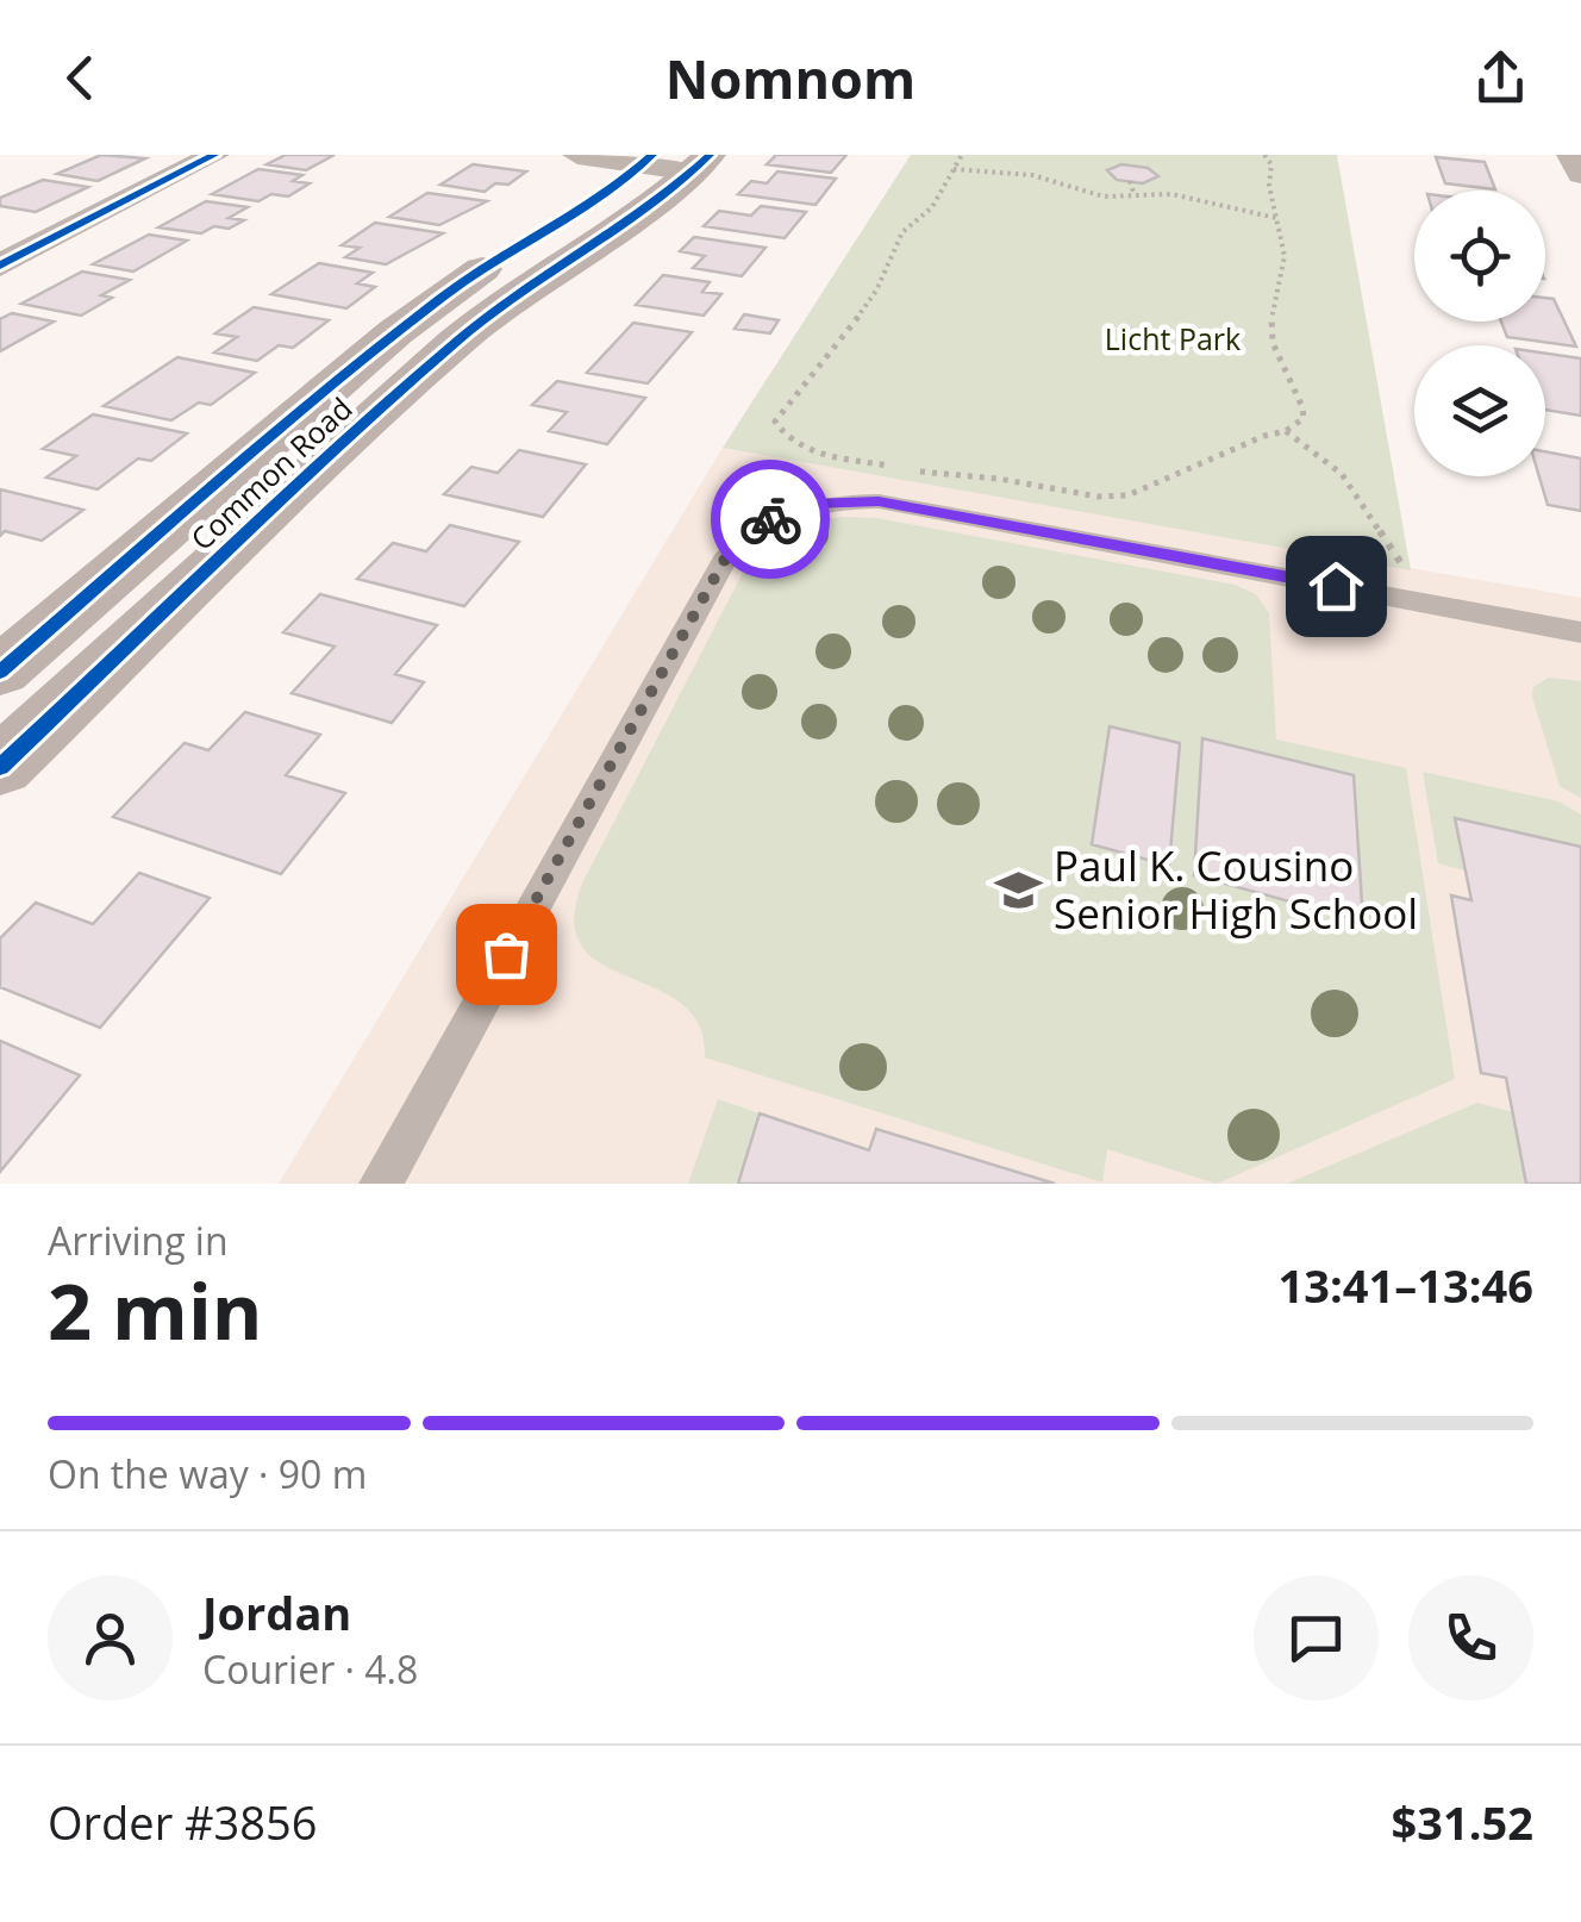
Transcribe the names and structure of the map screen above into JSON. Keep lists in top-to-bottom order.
{
  "streets": {
    "street": ["Common Road"]
  },
  "parks": ["Licht Park"],
  "places": {
    "school or university": ["Paul K. Cousino Senior High School"]
  },
  "page": {
    "header": "Nomnom",
    "heading": ["2 min", "Arriving in", "13:41–13:46"],
    "panel": [
      "Jordan",
      "Courier · 4.8",
      "Order #3856",
      "$31.52"
    ],
    "bar": "On the way · 90 m"
  }
}
